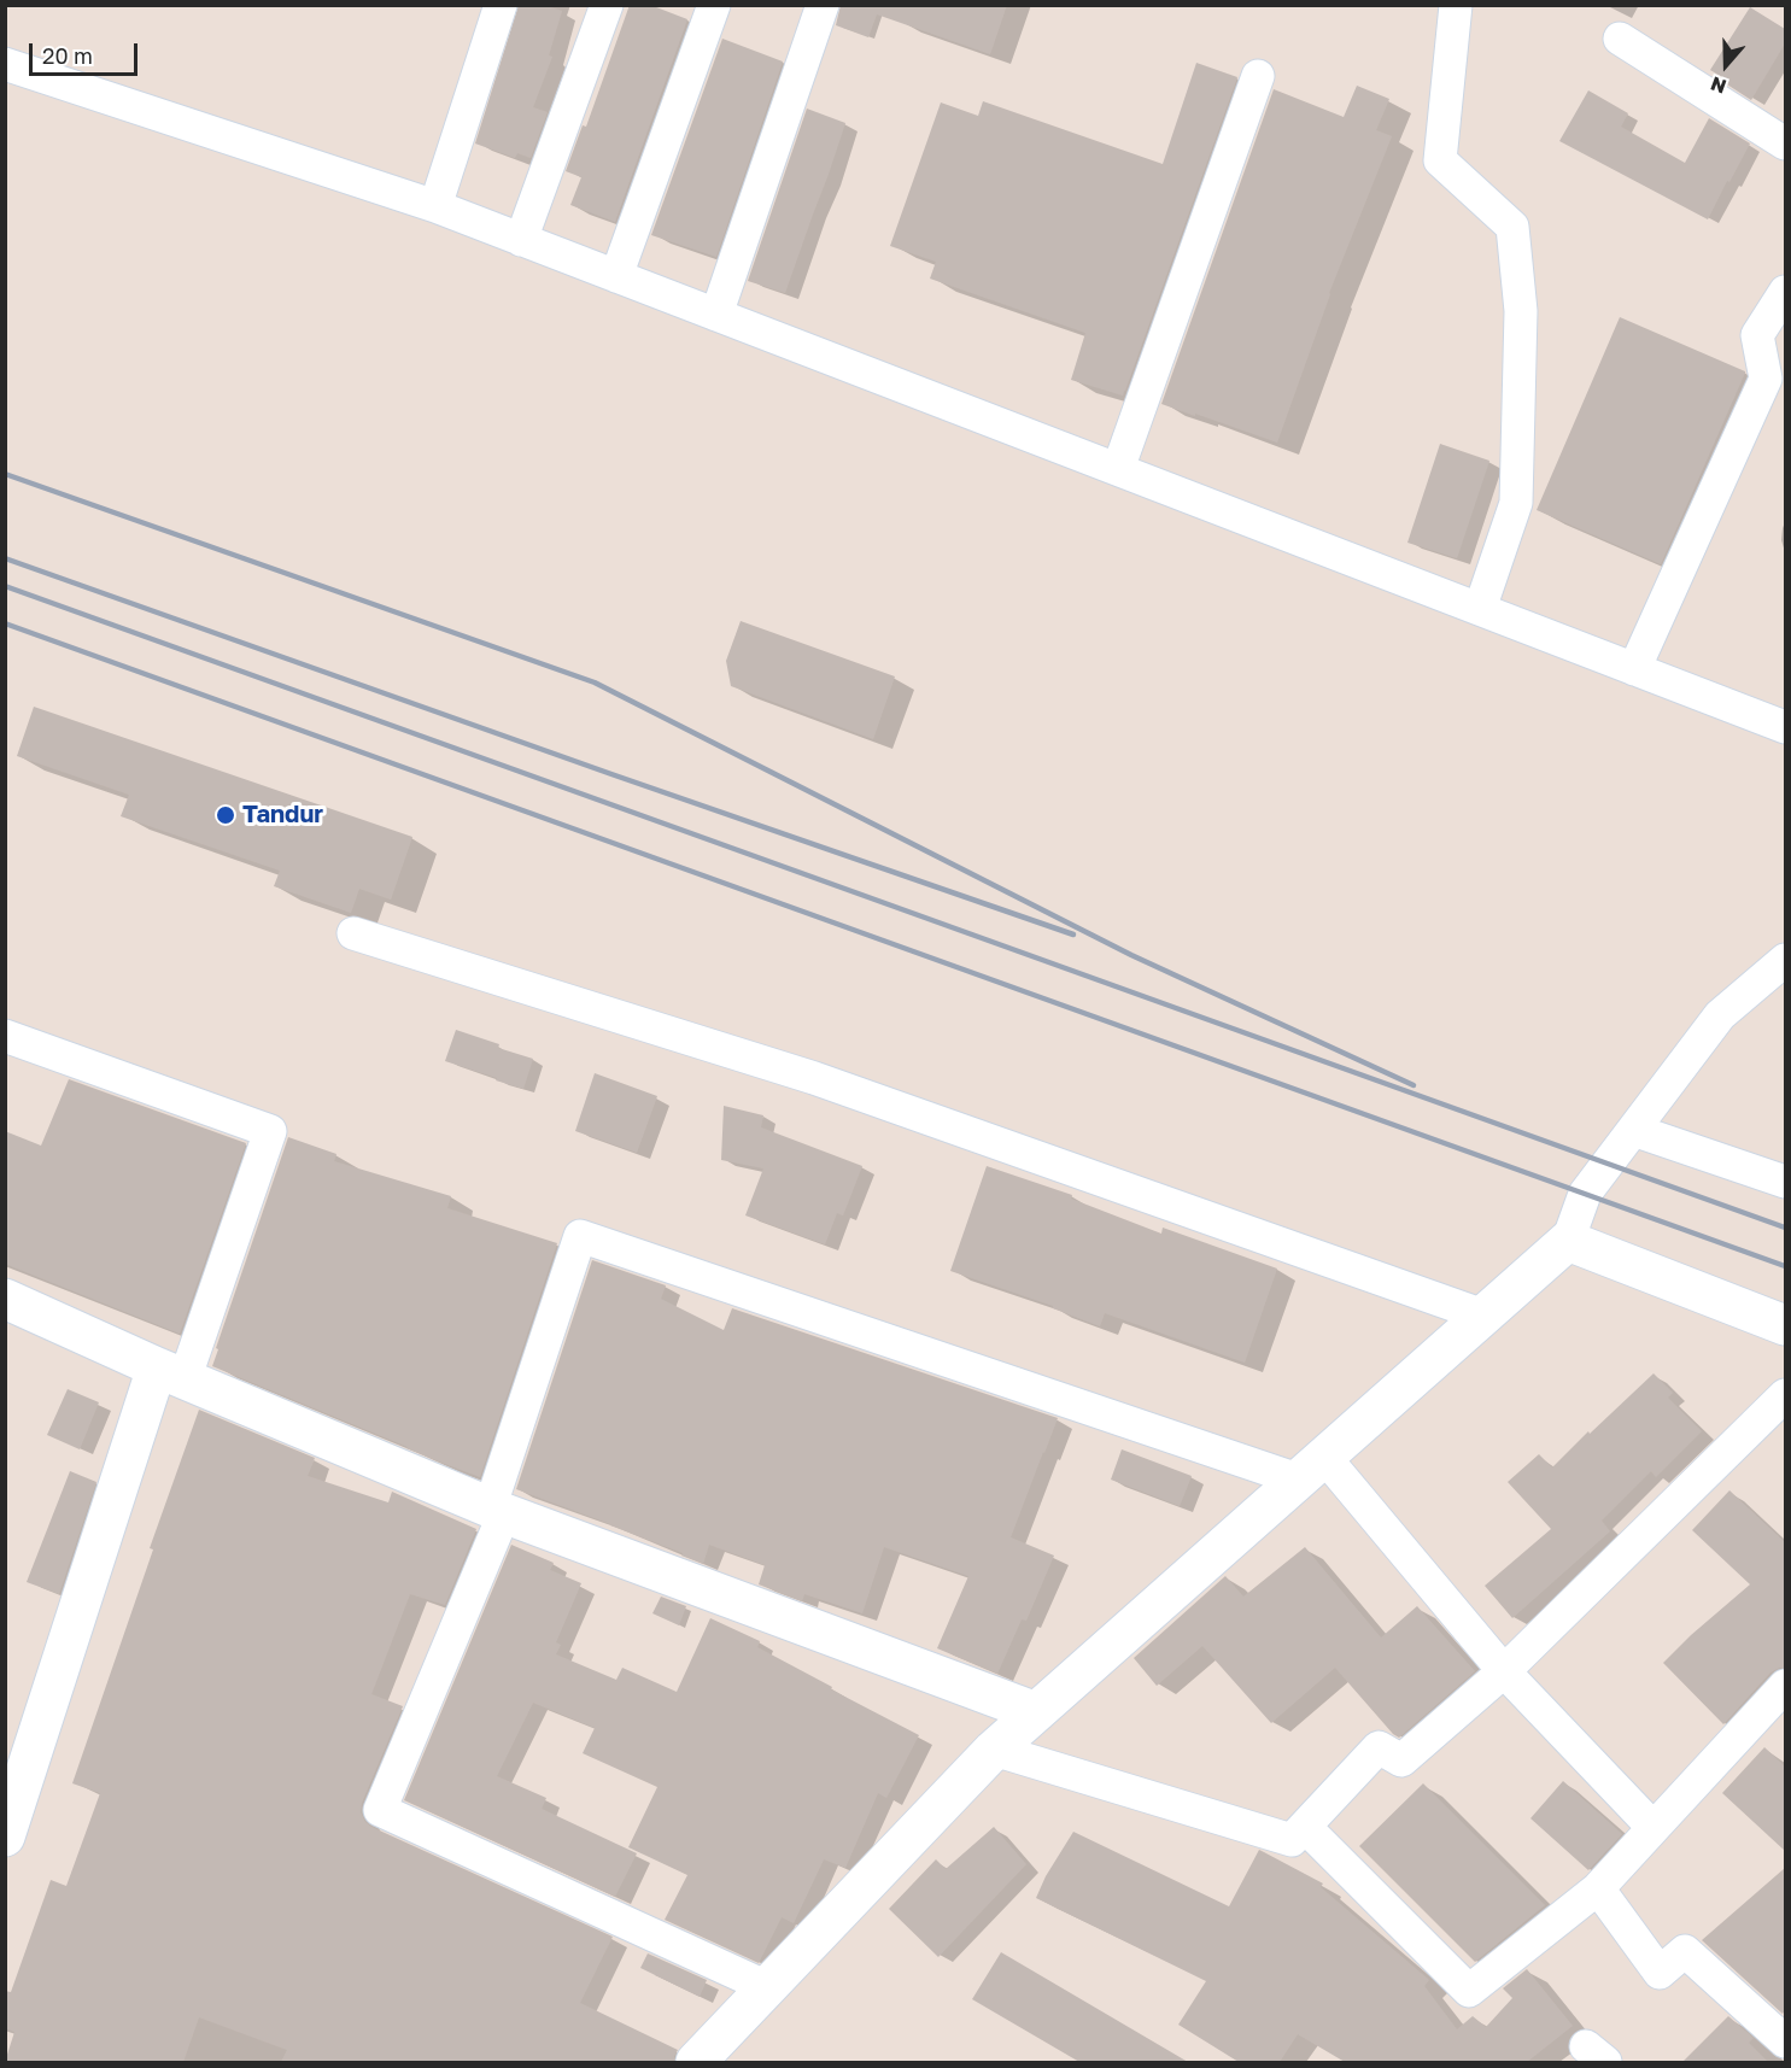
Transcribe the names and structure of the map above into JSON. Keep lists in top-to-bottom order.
{
  "places": ["Tandur"],
  "scale_bar": "20 m",
  "north": "bottom"
}
